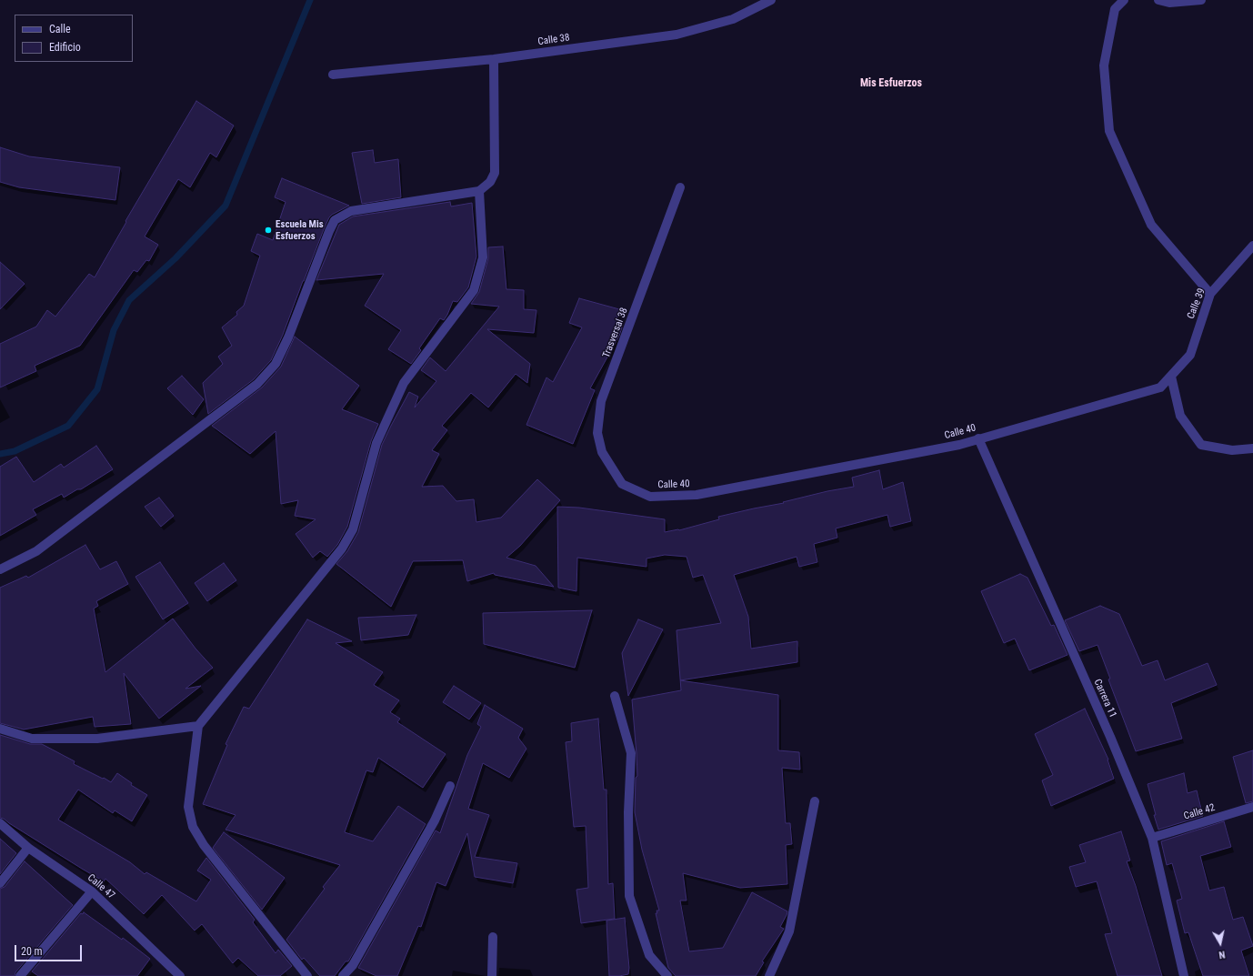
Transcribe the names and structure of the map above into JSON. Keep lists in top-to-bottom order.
{
  "streets": {
    "street": [
      "Calle 38",
      "Calle 39",
      "Trasversal 38",
      "Calle 40",
      "Carrera 11",
      "Calle 42",
      "Calle 47"
    ]
  },
  "crossings": [
    ["Calle 39", "Calle 40"],
    ["Trasversal 38", "Calle 40"],
    ["Calle 40", "Carrera 11"],
    ["Carrera 11", "Calle 42"]
  ],
  "districts": ["Mis Esfuerzos"],
  "places": ["Escuela Mis Esfuerzos"],
  "legend": ["Calle", "Edificio"],
  "scale_bar": "20 m",
  "north": "bottom"
}
